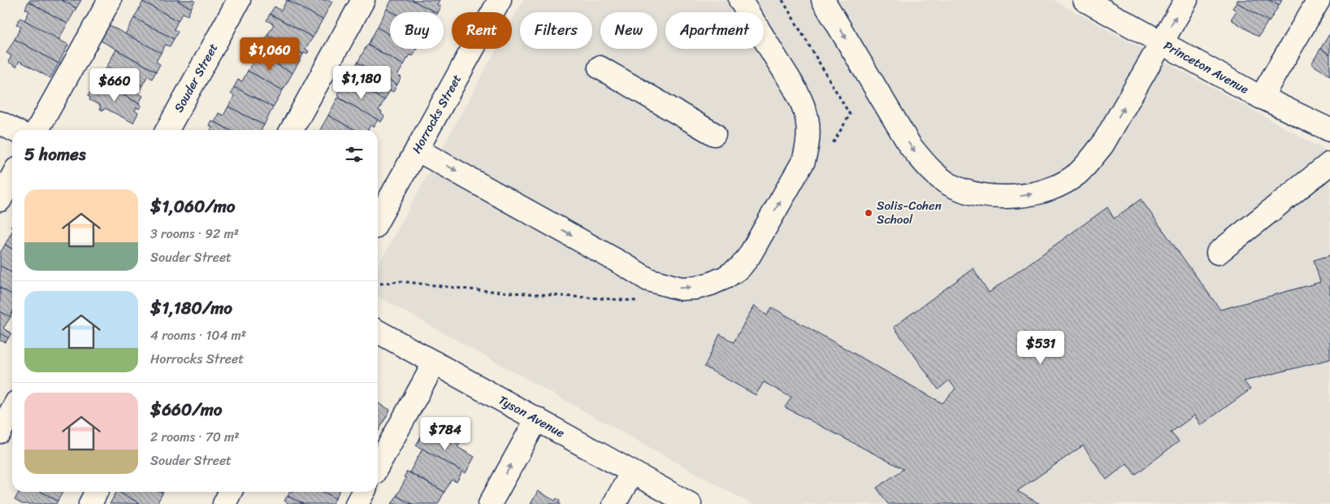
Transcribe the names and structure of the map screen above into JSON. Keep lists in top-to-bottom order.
{
  "streets": {
    "street": [
      "Princeton Avenue",
      "Souder Street",
      "Horrocks Street",
      "Tyson Avenue"
    ]
  },
  "places": ["Solis-Cohen School"],
  "page": {
    "chip": [
      "Buy",
      "Rent",
      "Filters",
      "New",
      "Apartment"
    ],
    "price": [
      "$1,060",
      "$1,180",
      "$660",
      "$531",
      "$784"
    ],
    "heading": "5 homes",
    "list": [
      {
        "name": "$1,060/mo",
        "note": "3 rooms · 92 m² · Souder Street"
      },
      {
        "name": "$1,180/mo",
        "note": "4 rooms · 104 m² · Horrocks Street"
      },
      {
        "name": "$660/mo",
        "note": "2 rooms · 70 m² · Souder Street"
      }
    ]
  }
}
